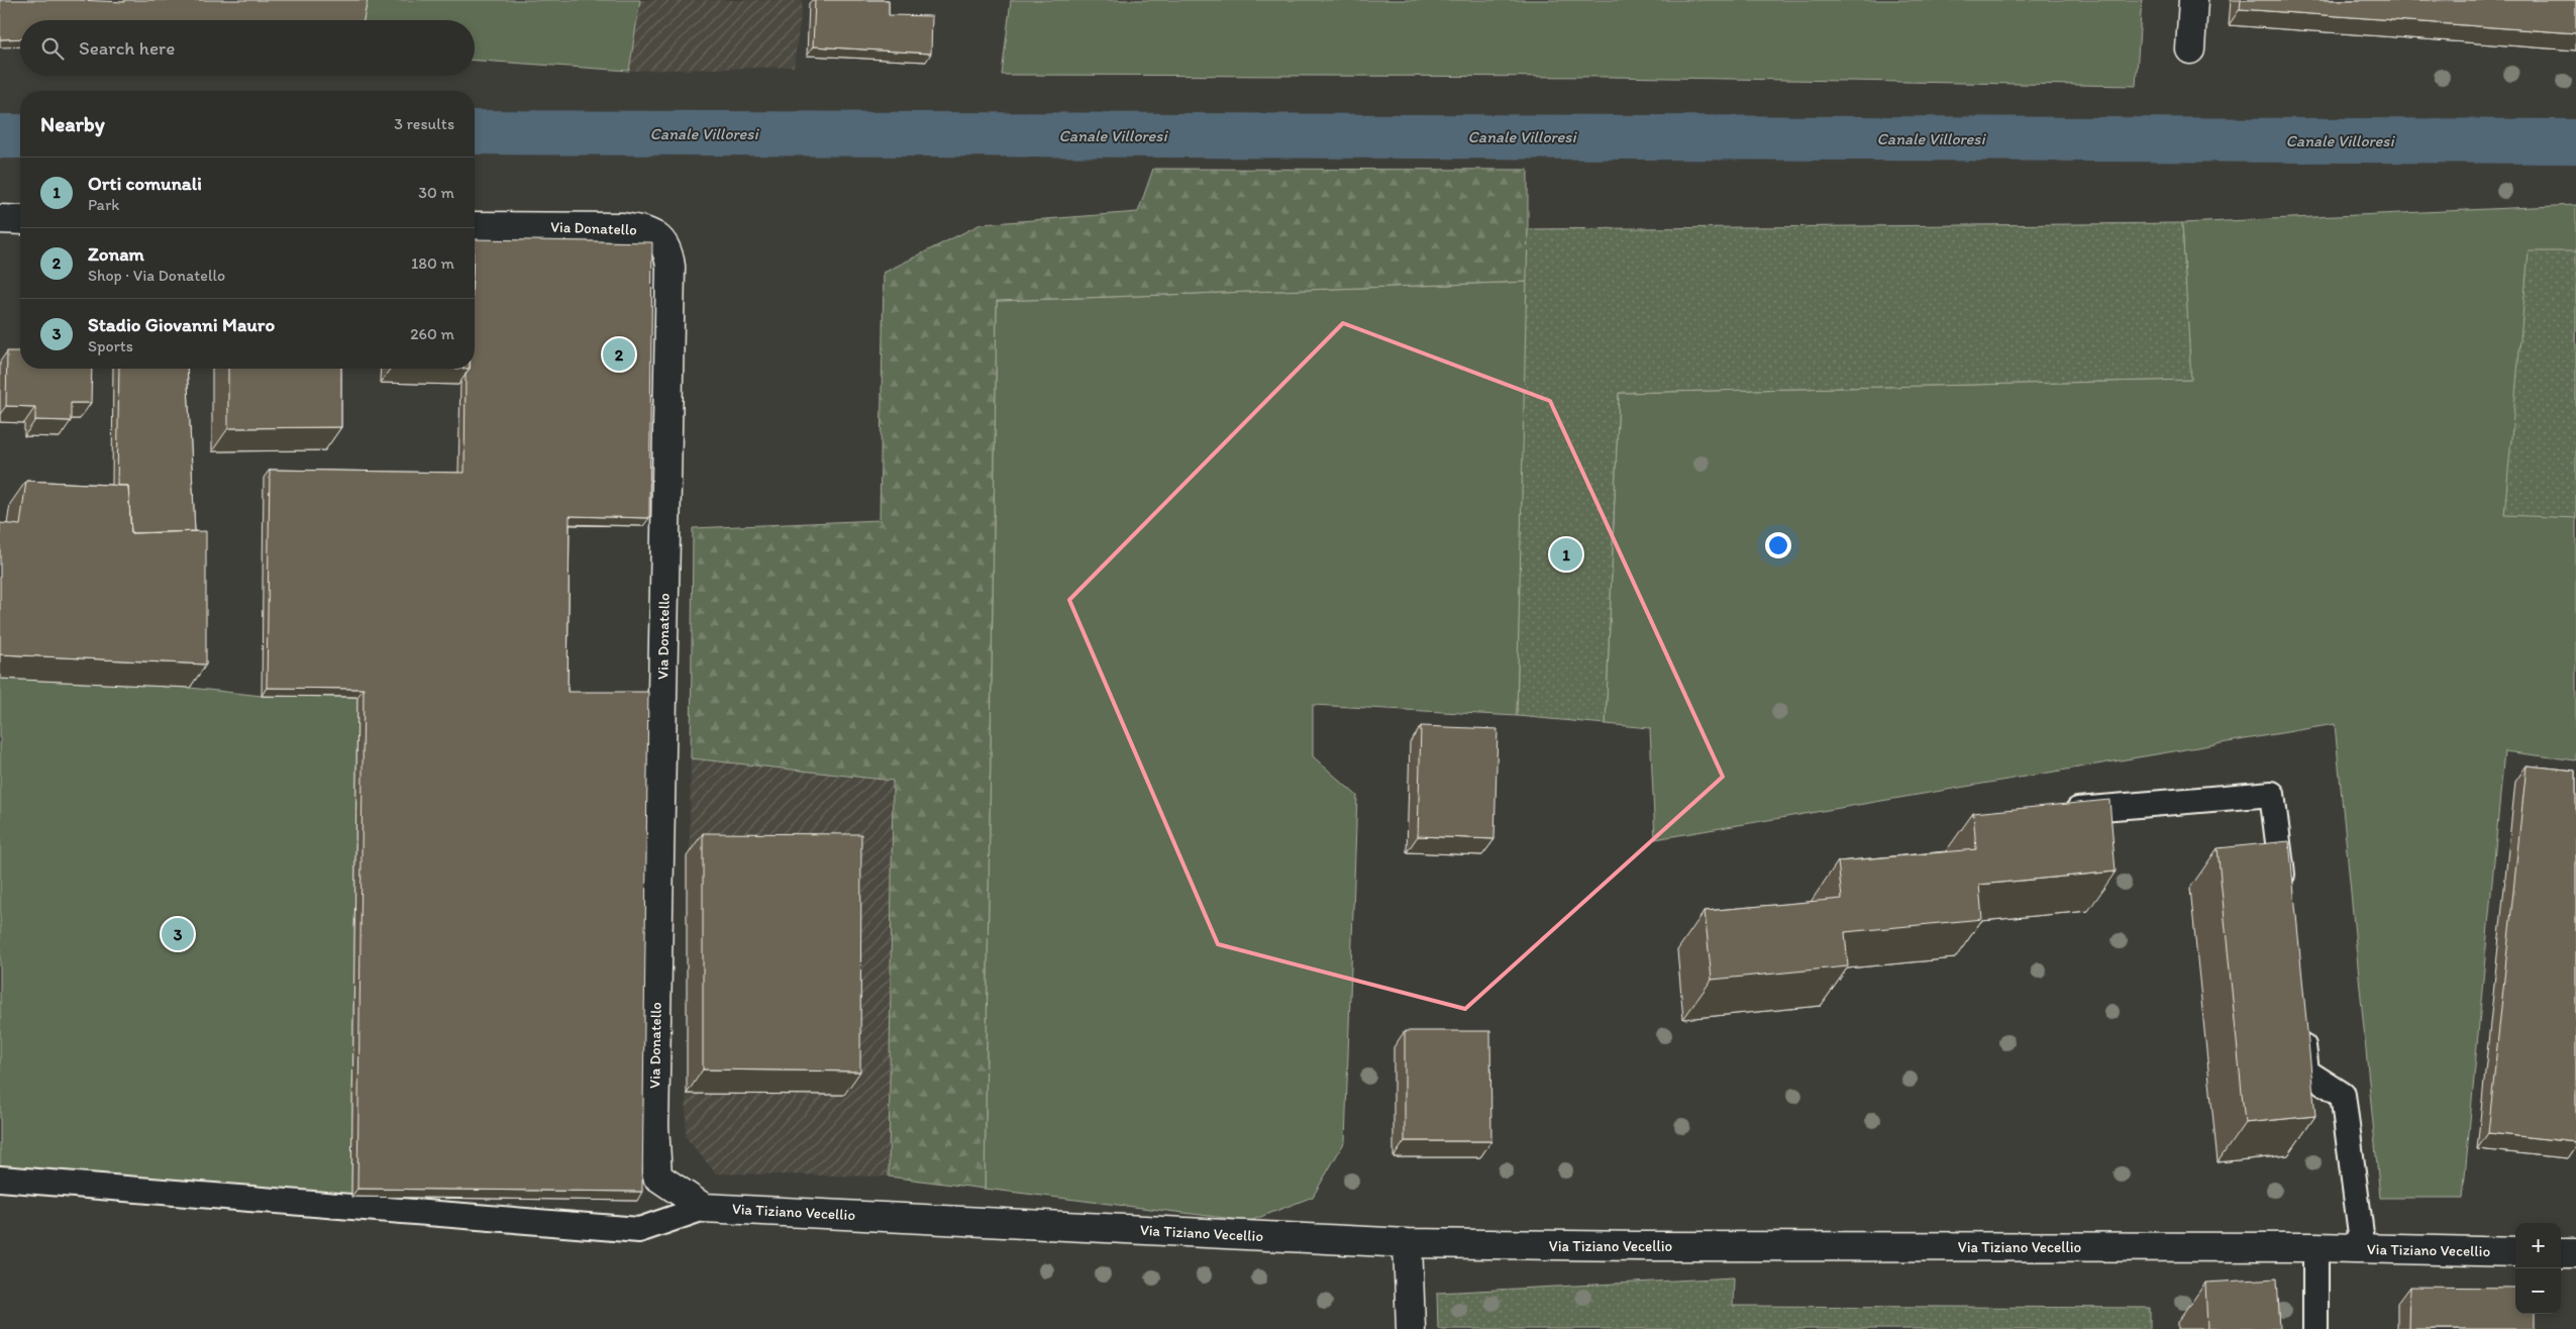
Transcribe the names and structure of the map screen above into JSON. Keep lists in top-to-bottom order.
{
  "streets": {
    "street": ["Via Donatello", "Via Tiziano Vecellio"]
  },
  "crossings": [
    ["Via Donatello", "Via Tiziano Vecellio"]
  ],
  "water": ["Canale Villoresi"],
  "page": {
    "search": "Search here",
    "heading": ["Nearby", "3 results"],
    "list": [
      {
        "mark": "1",
        "name": "Orti comunali",
        "note": "Park",
        "value": "30 m"
      },
      {
        "mark": "2",
        "name": "Zonam",
        "note": "Shop · Via Donatello",
        "value": "180 m"
      },
      {
        "mark": "3",
        "name": "Stadio Giovanni Mauro",
        "note": "Sports",
        "value": "260 m"
      }
    ],
    "pins": ["2", "1", "3"],
    "map_buttons": ["+", "−"]
  }
}
